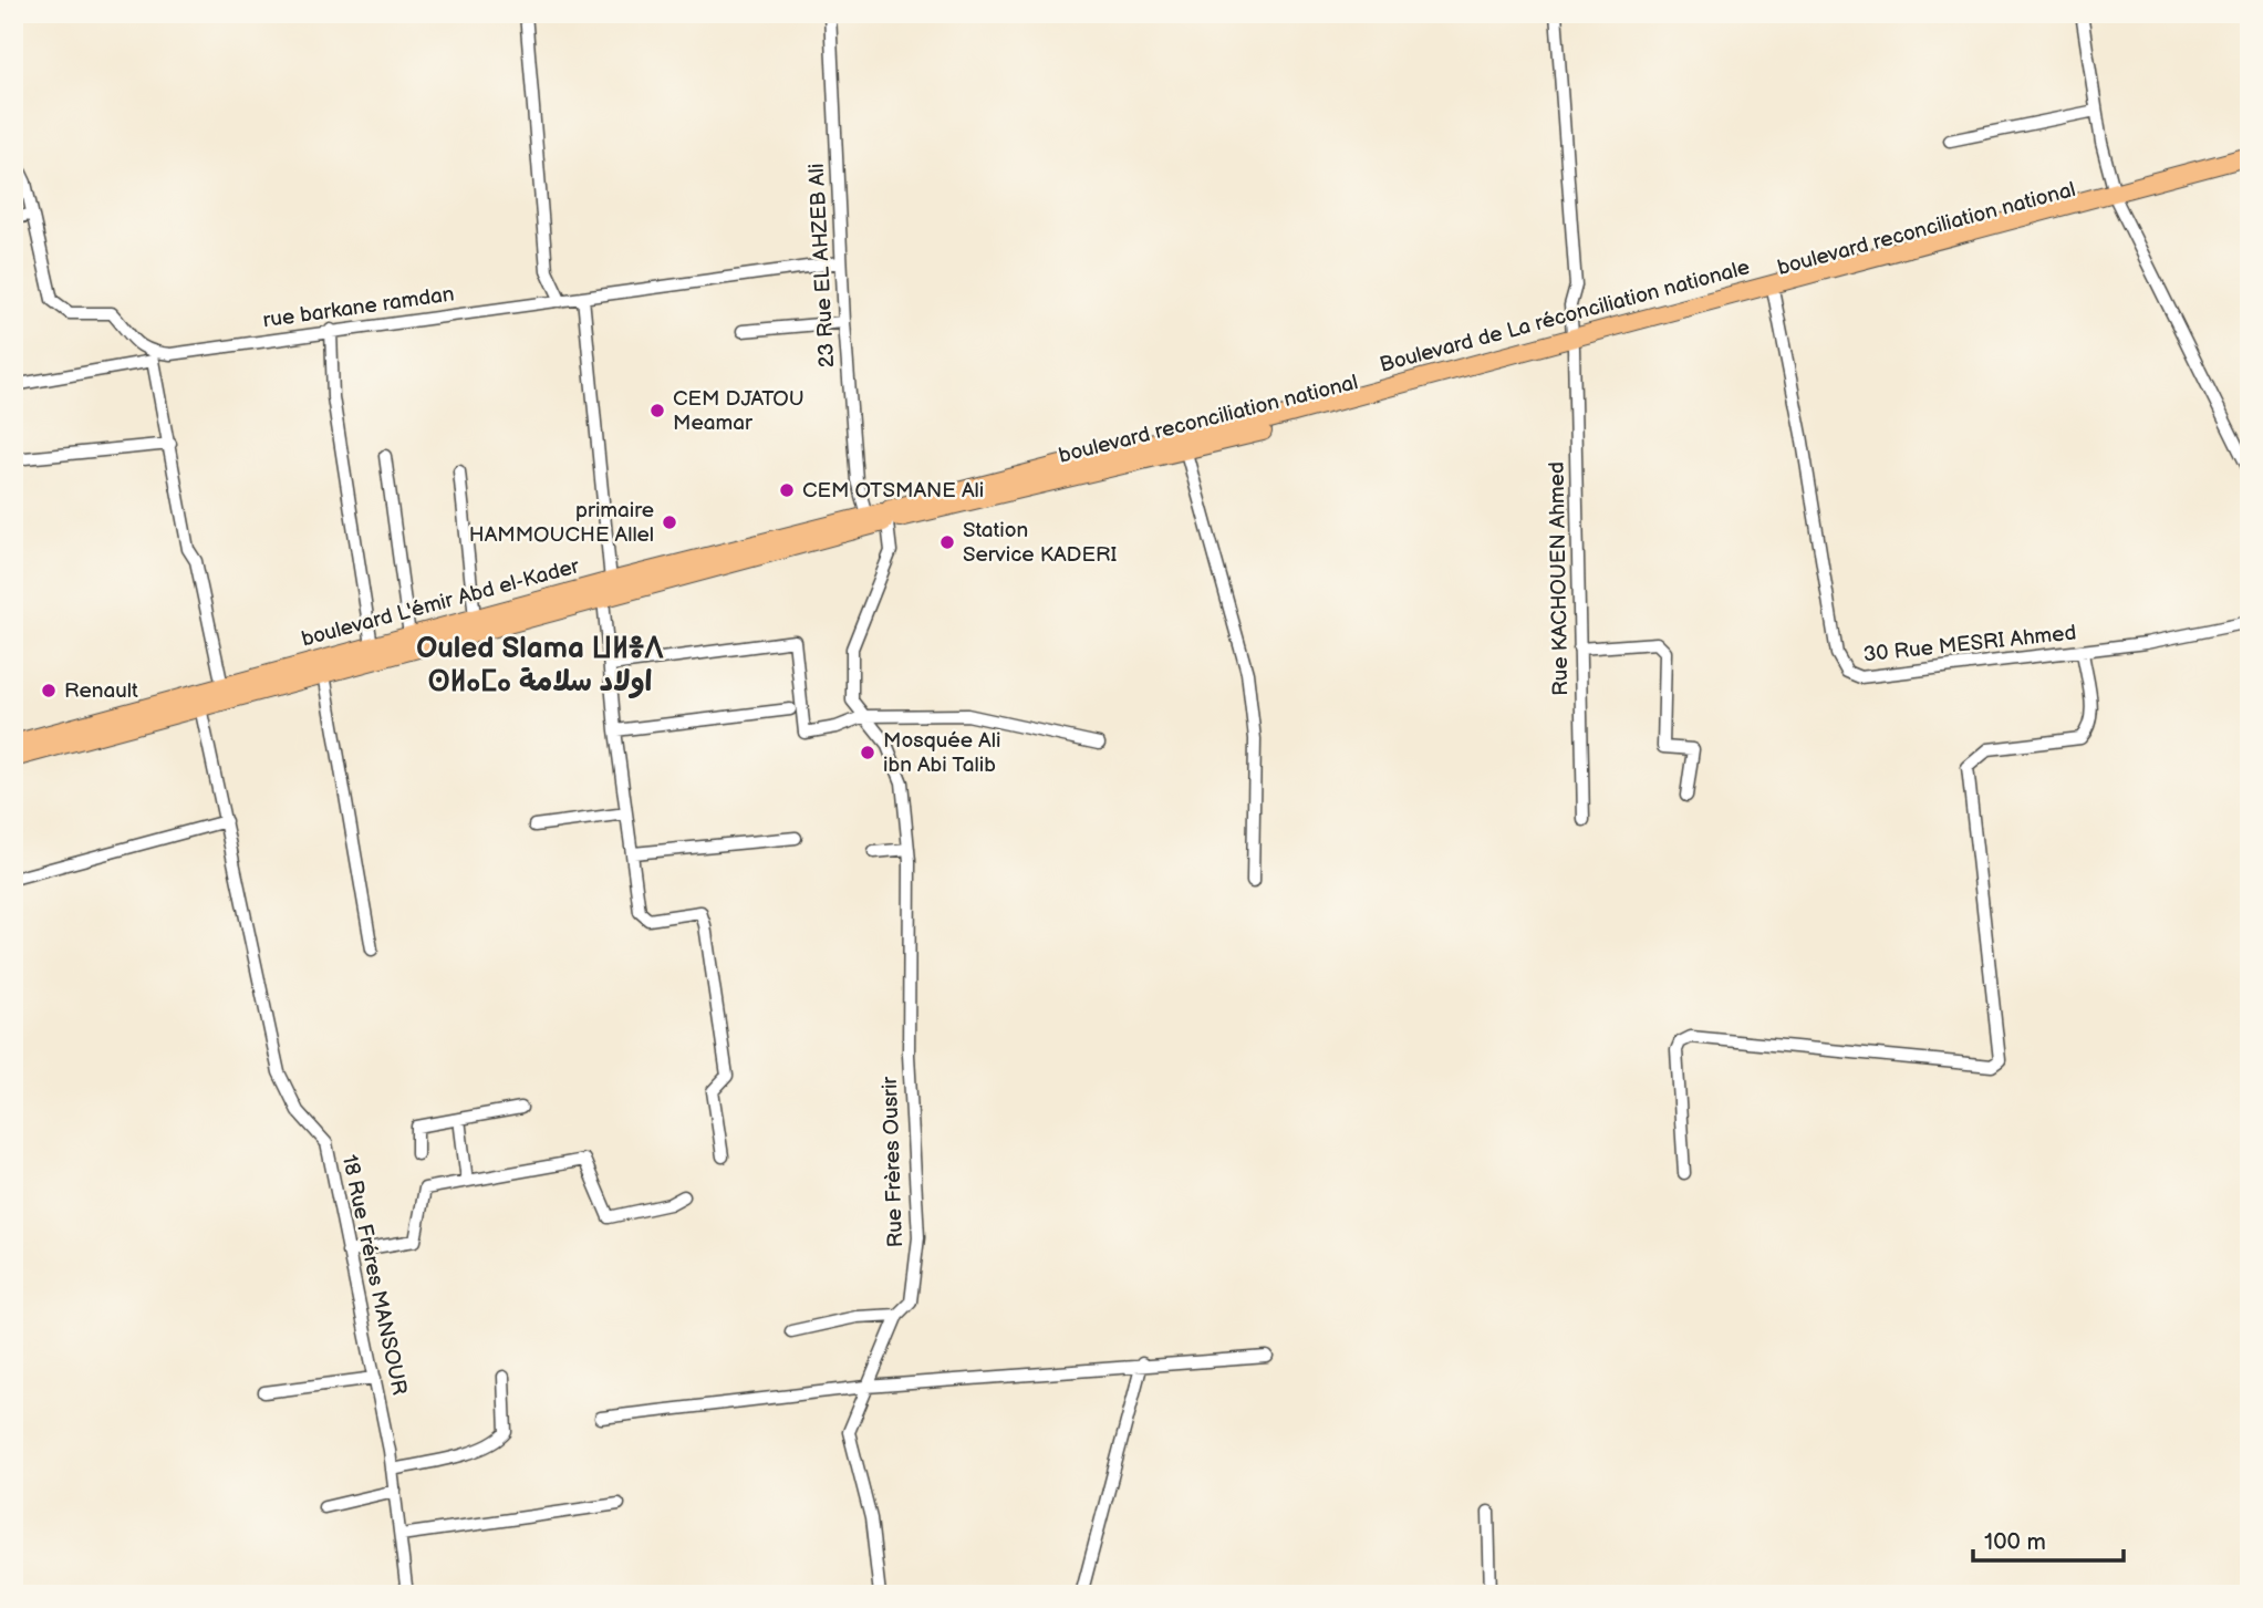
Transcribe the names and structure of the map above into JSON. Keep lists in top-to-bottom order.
{
  "streets": {
    "highway": ["boulevard reconciliation national", "Boulevard de La réconciliation nationale", "boulevard L'émir Abd el-Kader"],
    "street": [
      "23 Rue EL AHZEB Ali",
      "rue barkane ramdan",
      "Rue KACHOUEN Ahmed",
      "30 Rue MESRI Ahmed",
      "Rue Frères Ousrir",
      "18 Rue Fréres MANSOUR"
    ]
  },
  "crossings": [
    ["boulevard reconciliation national", "23 Rue EL AHZEB Ali"],
    ["boulevard reconciliation national", "Boulevard de La réconciliation nationale"],
    ["boulevard reconciliation national", "Rue KACHOUEN Ahmed"],
    ["boulevard reconciliation national", "boulevard L'émir Abd el-Kader"],
    ["boulevard reconciliation national", "30 Rue MESRI Ahmed"],
    ["boulevard reconciliation national", "Rue Frères Ousrir"],
    ["23 Rue EL AHZEB Ali", "rue barkane ramdan"],
    ["23 Rue EL AHZEB Ali", "Boulevard de La réconciliation nationale"],
    ["23 Rue EL AHZEB Ali", "boulevard L'émir Abd el-Kader"],
    ["23 Rue EL AHZEB Ali", "Rue Frères Ousrir"],
    ["Boulevard de La réconciliation nationale", "Rue KACHOUEN Ahmed"],
    ["Boulevard de La réconciliation nationale", "boulevard L'émir Abd el-Kader"],
    ["Boulevard de La réconciliation nationale", "Rue Frères Ousrir"],
    ["boulevard L'émir Abd el-Kader", "Rue Frères Ousrir"]
  ],
  "districts": ["Ouled Slama ⵡⵍⴻⴷ ⵙⵍⴰⵎⴰ اولاد سلامة"],
  "places": [
    "CEM DJATOU Meamar",
    "CEM OTSMANE Ali",
    "primaire HAMMOUCHE Allel",
    "Station Service KADERI",
    "Renault",
    "Mosquée Ali ibn Abi Talib"
  ],
  "scale_bar": "100 m"
}
